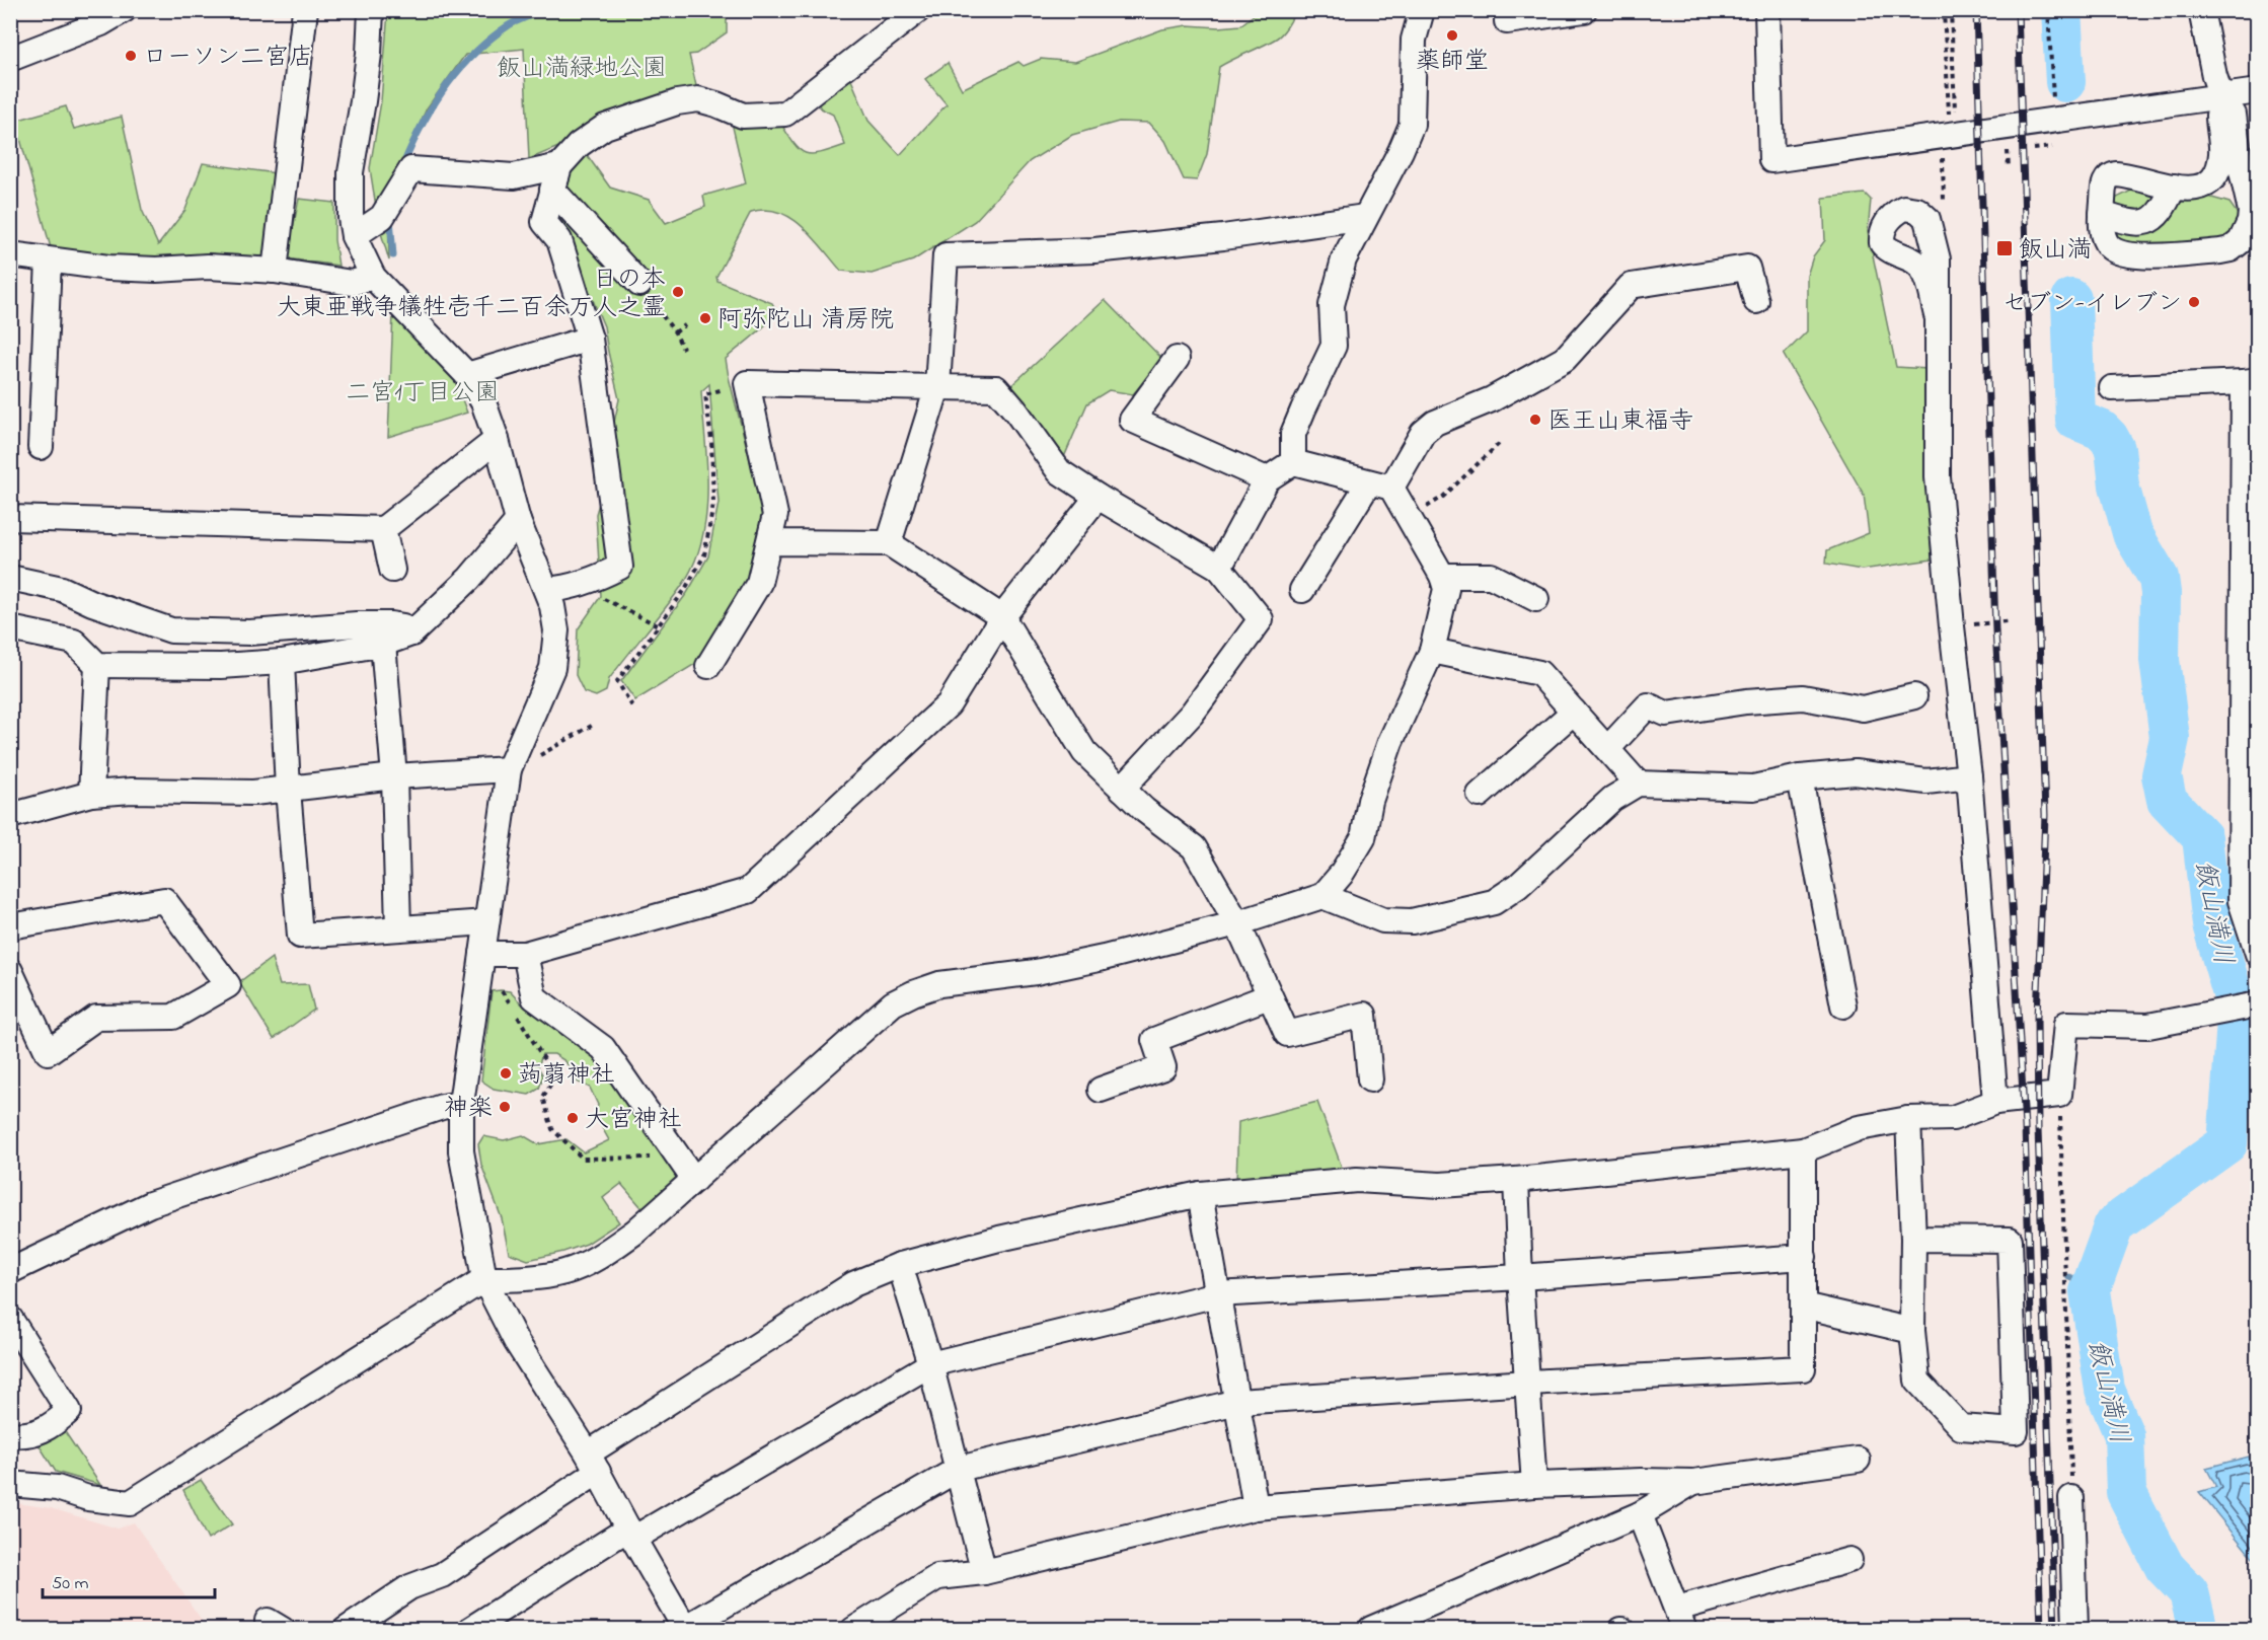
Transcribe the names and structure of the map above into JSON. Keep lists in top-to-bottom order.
{
  "water": ["飯山満川"],
  "parks": ["飯山満緑地公園", "二宮1丁目公園"],
  "places": {
    "other": [
      "薬師堂",
      "ローソン二宮店",
      "日の本 大東亜戦争犠牲壱千二百余万人之霊",
      "セブン-イレブン",
      "阿弥陀山 清房院",
      "医王山東福寺",
      "蒟蒻神社",
      "神楽",
      "大宮神社"
    ],
    "transit": ["飯山満"]
  },
  "scale_bar": "50 m"
}
